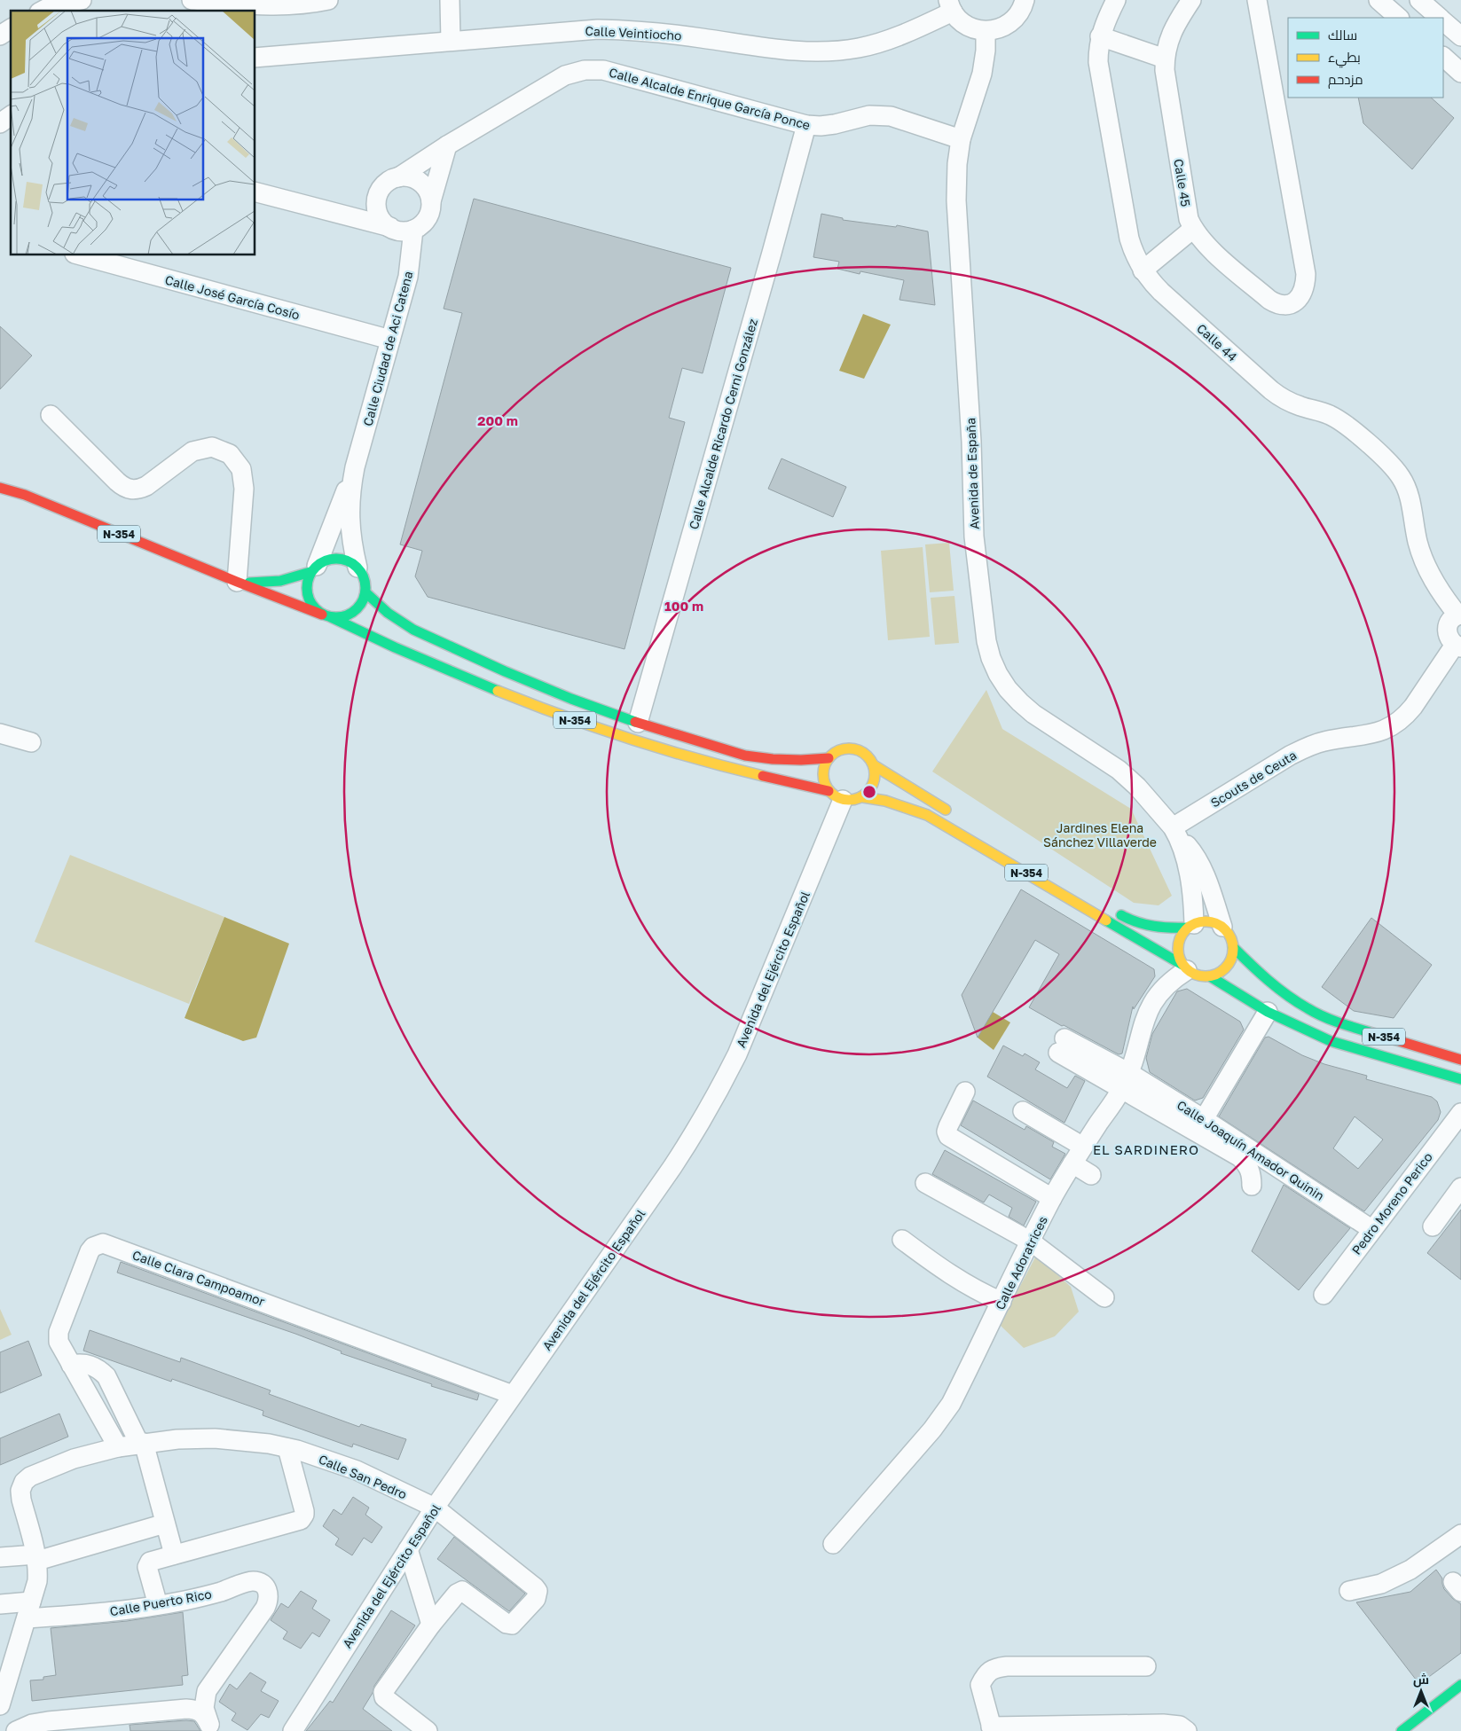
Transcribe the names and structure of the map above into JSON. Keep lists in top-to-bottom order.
{
  "streets": {
    "main road": ["N-354"],
    "street": [
      "Calle Veintiocho",
      "Calle Alcalde Enrique García Ponce",
      "Calle 45",
      "Calle José García Cosío",
      "Calle 44",
      "Calle Ciudad de Aci Catena",
      "Calle Alcalde Ricardo Cerni González",
      "Avenida de España",
      "Scouts de Ceuta",
      "Avenida del Ejército Español",
      "Calle Joaquín Amador Quinin",
      "Pedro Moreno Perico",
      "Calle Adoratrices",
      "Calle Clara Campoamor",
      "Calle San Pedro",
      "Calle Puerto Rico"
    ]
  },
  "crossings": [
    ["Calle Alcalde Enrique García Ponce", "Calle Ciudad de Aci Catena"],
    ["Calle Alcalde Enrique García Ponce", "Calle Alcalde Ricardo Cerni González"],
    ["Calle Alcalde Enrique García Ponce", "Avenida de España"],
    ["Calle José García Cosío", "Calle Ciudad de Aci Catena"],
    ["Calle Ciudad de Aci Catena", "N-354"],
    ["Calle Alcalde Ricardo Cerni González", "N-354"],
    ["Avenida de España", "N-354"],
    ["Avenida de España", "Scouts de Ceuta"],
    ["Avenida de España", "Calle Adoratrices"],
    ["N-354", "Avenida del Ejército Español"],
    ["N-354", "Calle Adoratrices"],
    ["Avenida del Ejército Español", "Calle Clara Campoamor"],
    ["Avenida del Ejército Español", "Calle San Pedro"],
    ["Calle Joaquín Amador Quinin", "Pedro Moreno Perico"],
    ["Calle Joaquín Amador Quinin", "Calle Adoratrices"],
    ["Calle Clara Campoamor", "Calle San Pedro"],
    ["Calle San Pedro", "Calle Puerto Rico"]
  ],
  "districts": ["EL SARDINERO"],
  "parks": ["Jardines Elena Sánchez Villaverde"],
  "legend": ["سالك", "بطيء", "مزدحم"],
  "north": "top",
  "rings": ["200 m", "100 m"]
}
